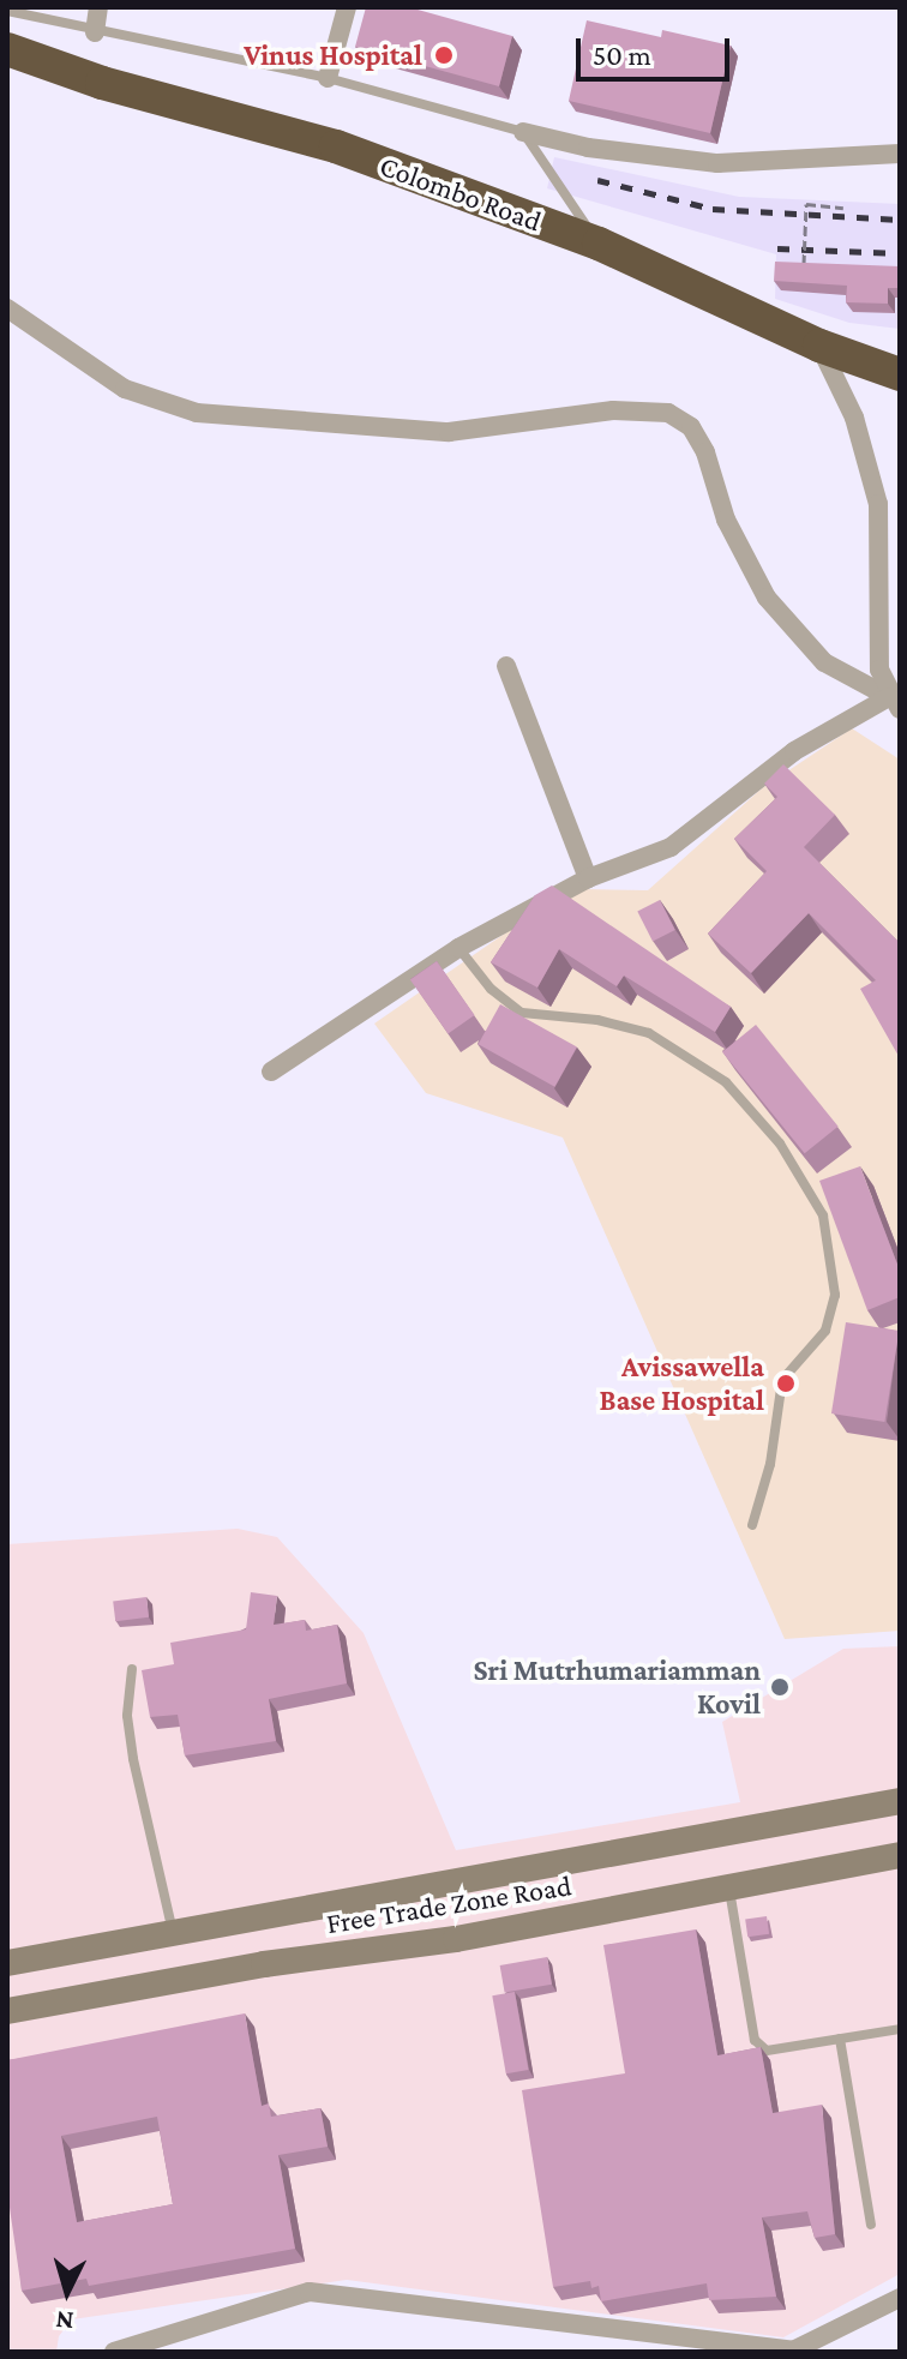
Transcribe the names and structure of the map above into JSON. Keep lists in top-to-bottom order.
{
  "streets": {
    "highway": ["Colombo Road"],
    "street": ["Free Trade Zone Road"]
  },
  "places": ["Vinus Hospital", "Avissawella Base Hospital", "Sri Mutrhumariamman Kovil"],
  "scale_bar": "50 m",
  "north": "bottom"
}
